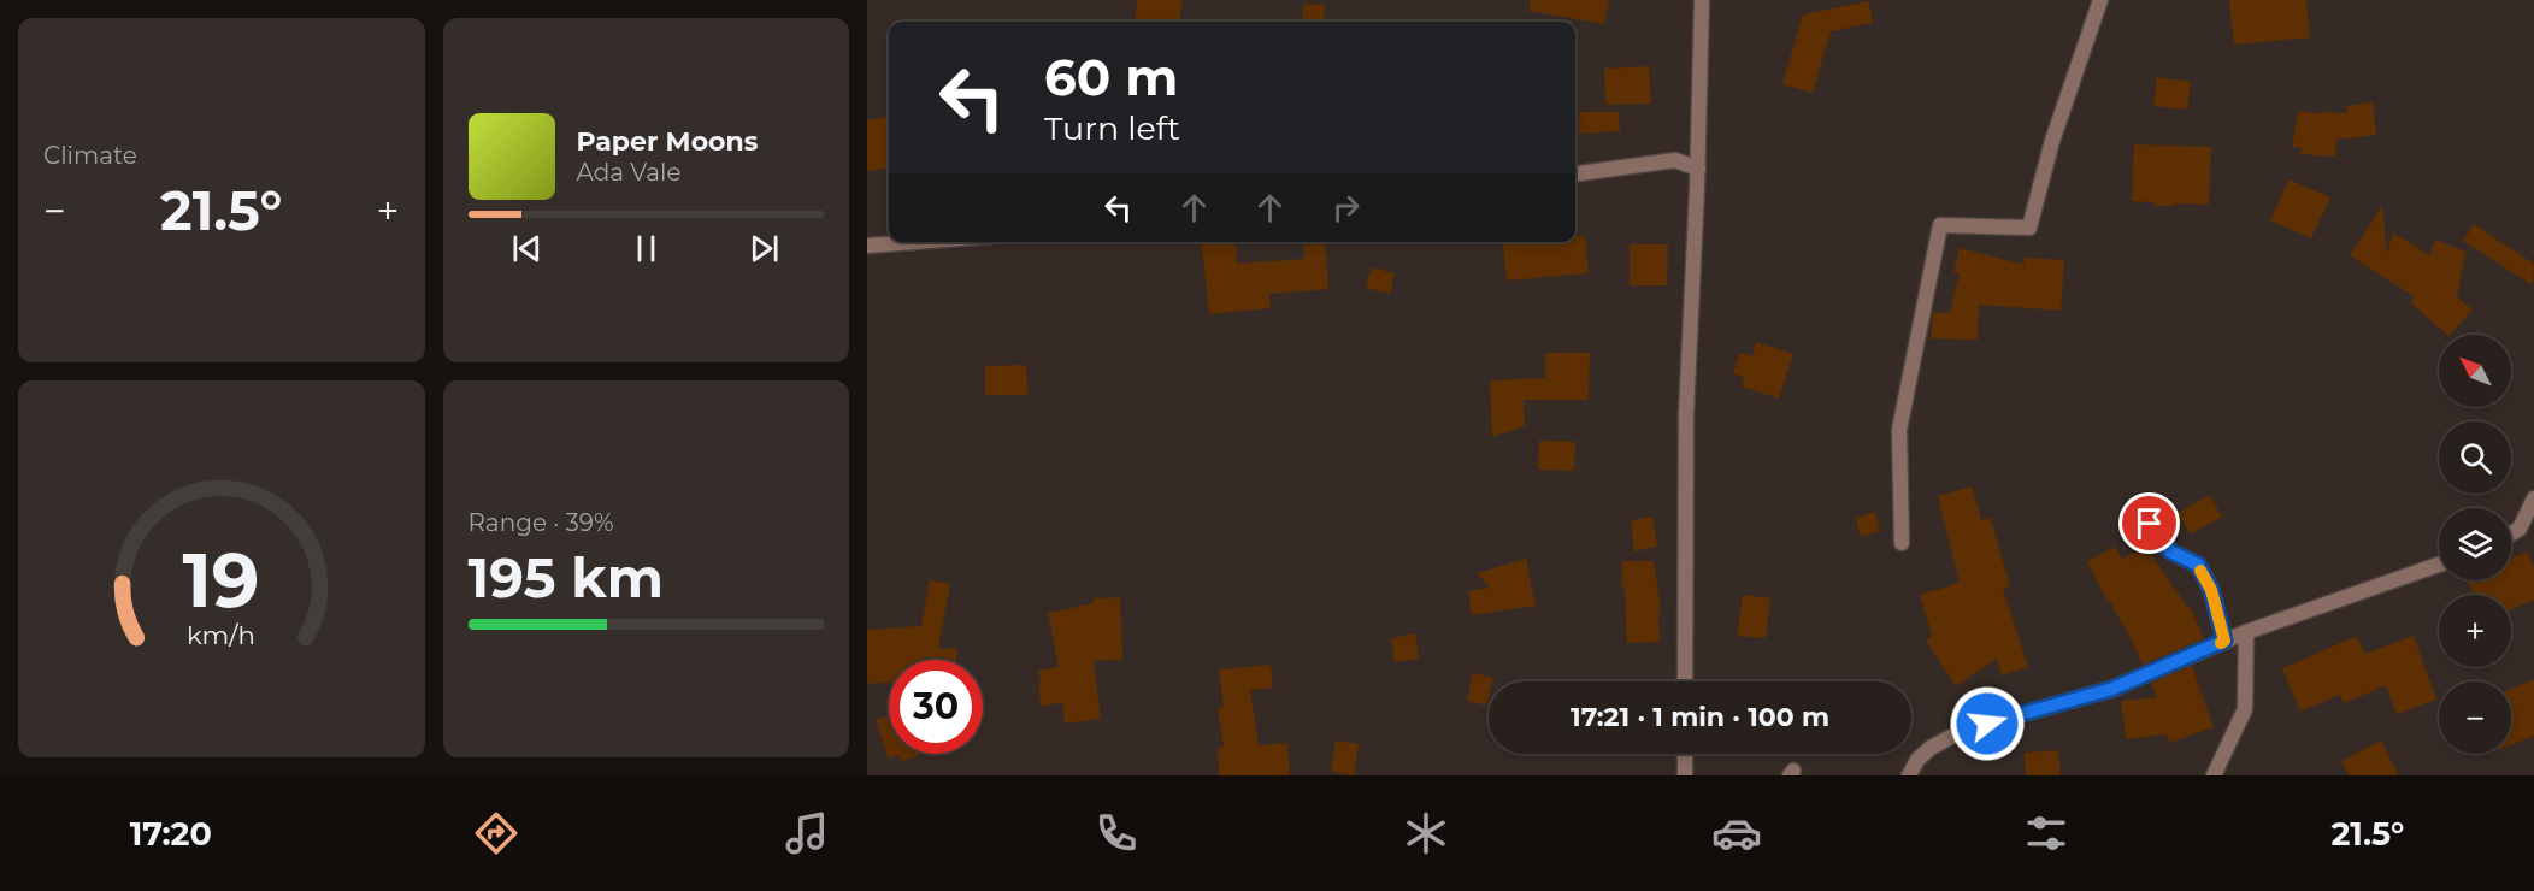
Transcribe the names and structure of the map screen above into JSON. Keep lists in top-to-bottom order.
{
  "north": "top left",
  "page": {
    "tile": [
      "Climate",
      ["Range · 39%", "195 km"]
    ],
    "turn": ["60 m", "Turn left"],
    "song": ["Paper Moons", "Ada Vale"],
    "heat": ["−", "21.5°", "+"],
    "map_buttons": ["+", "−"],
    "limit": "30",
    "trip": "17:21 · 1 min · 100 m",
    "tabs": ["17:20", "21.5°"],
    "gauge": ["19", "km/h"]
  }
}
